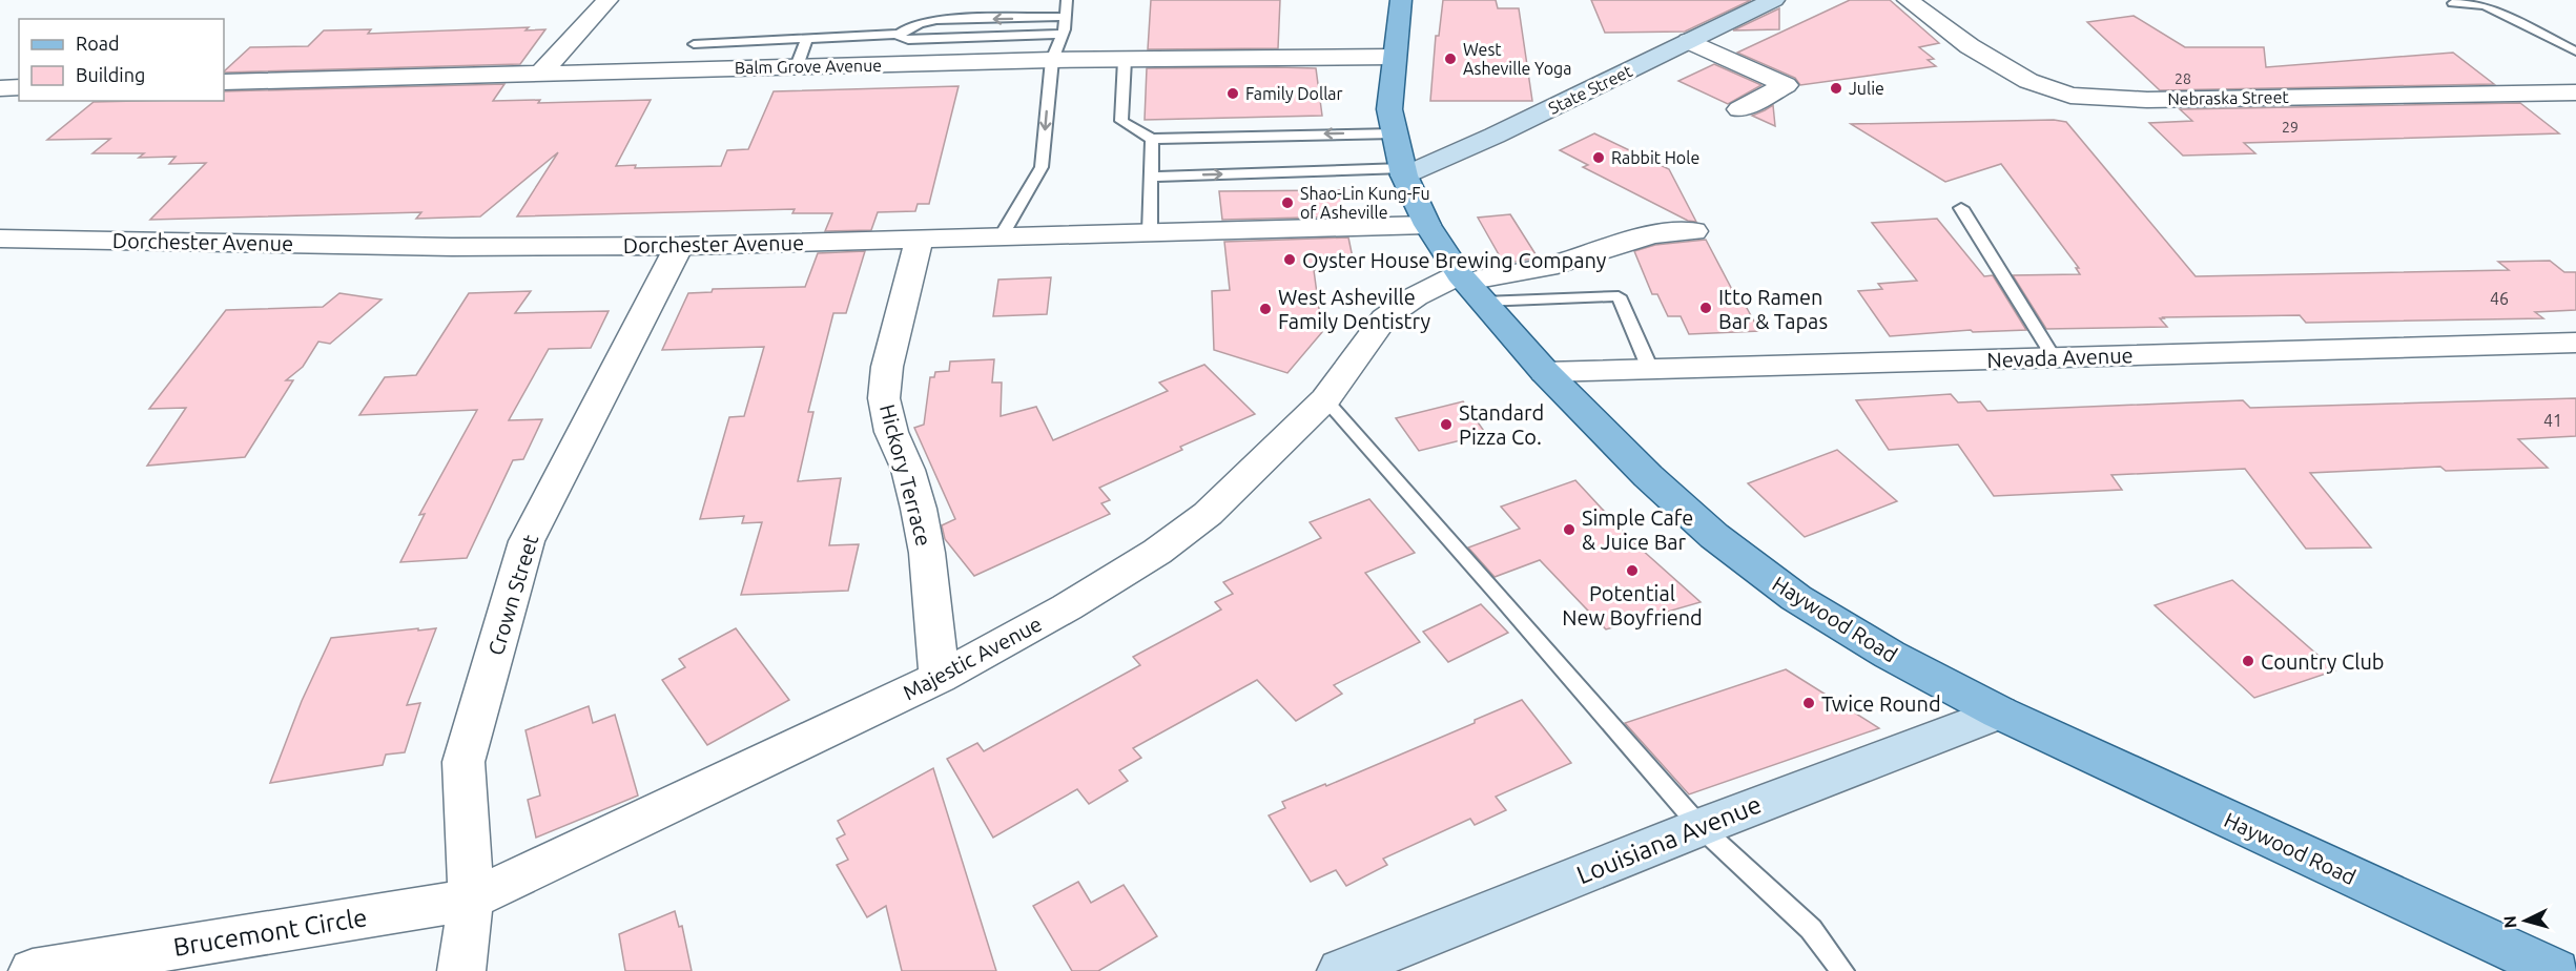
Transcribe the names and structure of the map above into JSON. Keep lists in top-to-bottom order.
{
  "streets": {
    "main road": ["Haywood Road"],
    "street": [
      "Balm Grove Avenue",
      "State Street",
      "Nebraska Street",
      "Dorchester Avenue",
      "Nevada Avenue",
      "Hickory Terrace",
      "Crown Street",
      "Majestic Avenue",
      "Louisiana Avenue",
      "Brucemont Circle"
    ]
  },
  "crossings": [
    ["Balm Grove Avenue", "Haywood Road"],
    ["State Street", "Haywood Road"],
    ["Dorchester Avenue", "Hickory Terrace"],
    ["Dorchester Avenue", "Crown Street"],
    ["Dorchester Avenue", "Haywood Road"],
    ["Nevada Avenue", "Haywood Road"],
    ["Hickory Terrace", "Majestic Avenue"],
    ["Crown Street", "Majestic Avenue"],
    ["Crown Street", "Brucemont Circle"],
    ["Haywood Road", "Majestic Avenue"],
    ["Haywood Road", "Louisiana Avenue"],
    ["Majestic Avenue", "Brucemont Circle"]
  ],
  "places": [
    "West Asheville Yoga",
    "Julie",
    "Family Dollar",
    "Rabbit Hole",
    "Shao-Lin Kung-Fu of Asheville",
    "Oyster House Brewing Company",
    "Itto Ramen Bar & Tapas",
    "West Asheville Family Dentistry",
    "Standard Pizza Co.",
    "Simple Cafe & Juice Bar",
    "Potential New Boyfriend",
    "Country Club",
    "Twice Round"
  ],
  "house_numbers": [
    "28",
    "29",
    "46",
    "41"
  ],
  "legend": ["Road", "Building"],
  "north": "left"
}
